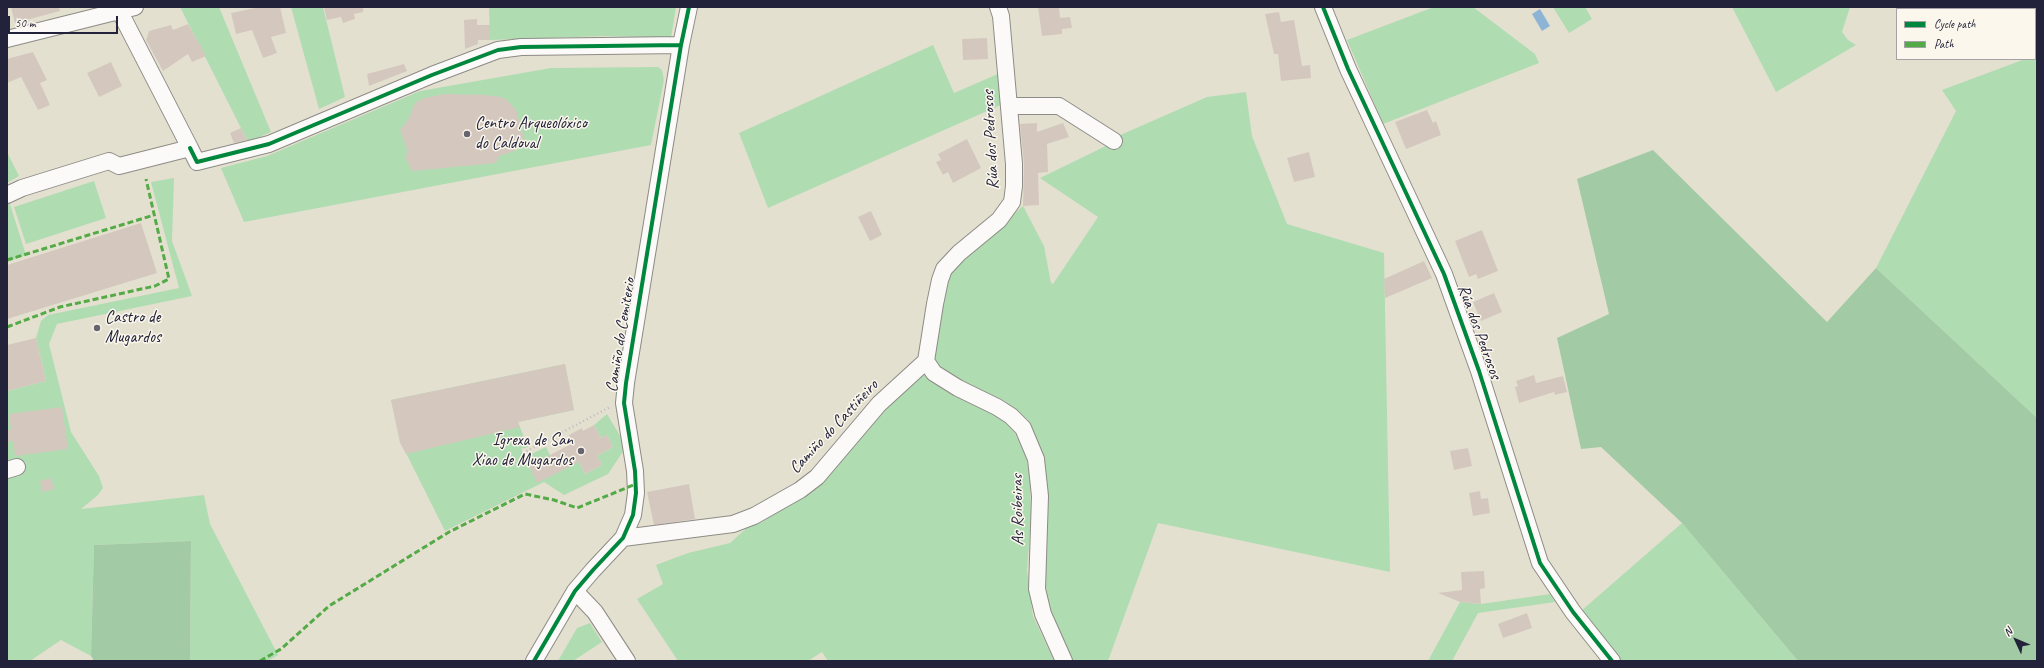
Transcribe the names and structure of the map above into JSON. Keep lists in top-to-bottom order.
{
  "streets": {
    "street": [
      "Rúa dos Pedrosos",
      "Camiño do Cemiterio",
      "Camiño do Castiñeiro",
      "As Roibeiras"
    ]
  },
  "crossings": [
    ["Rúa dos Pedrosos", "Camiño do Castiñeiro"],
    ["Rúa dos Pedrosos", "As Roibeiras"],
    ["Camiño do Cemiterio", "Camiño do Castiñeiro"],
    ["Camiño do Castiñeiro", "As Roibeiras"]
  ],
  "places": ["Centro Arqueolóxico do Caldoval", "Castro de Mugardos", "Igrexa de San Xiao de Mugardos"],
  "legend": ["Cycle path", "Path"],
  "scale_bar": "50 m",
  "north": "top left"
}
